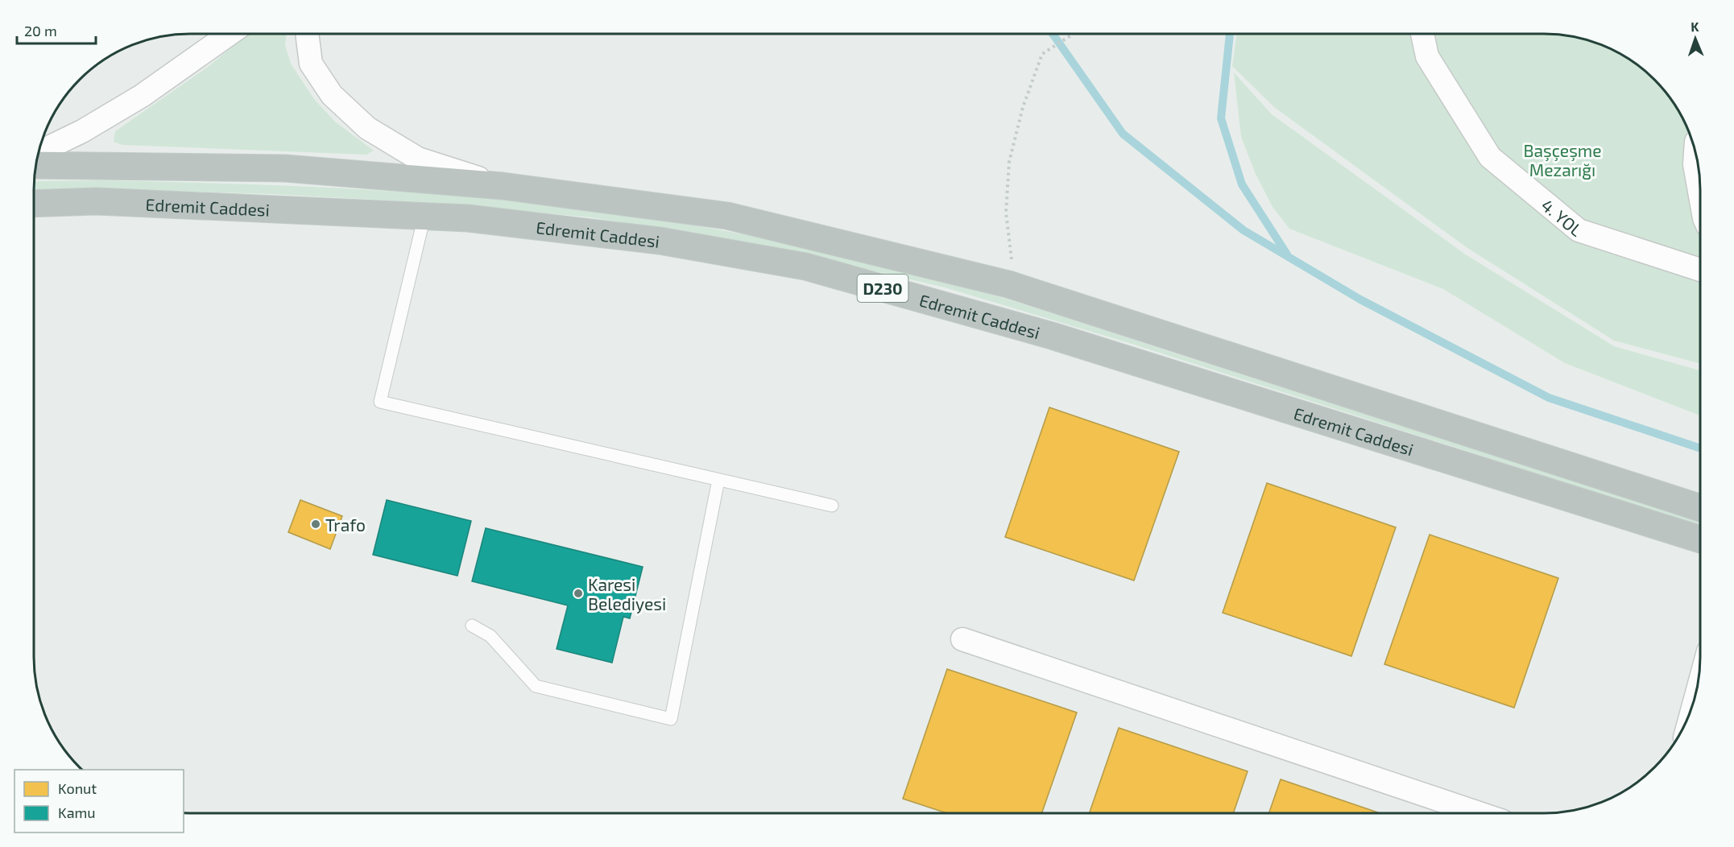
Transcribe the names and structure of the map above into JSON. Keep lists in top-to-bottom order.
{
  "streets": {
    "highway": ["Edremit Caddesi", "D230"],
    "street": ["4. YOL"]
  },
  "parks": ["Başçeşme Mezarığı"],
  "places": ["Trafo", "Karesi Belediyesi"],
  "legend": ["Konut", "Kamu"],
  "scale_bar": "20 m",
  "north": "top"
}
